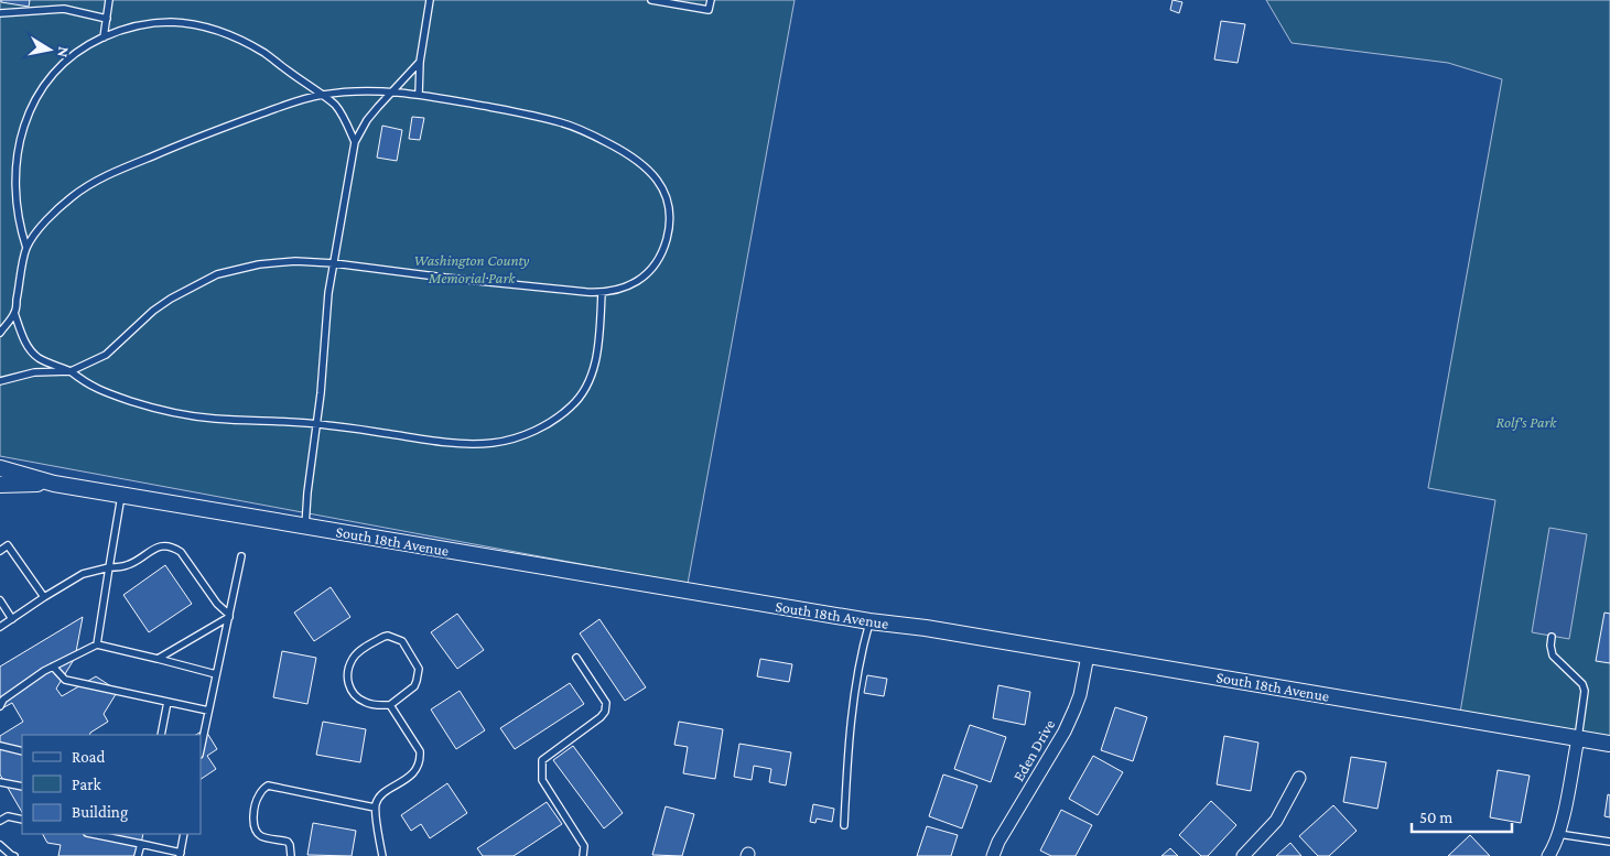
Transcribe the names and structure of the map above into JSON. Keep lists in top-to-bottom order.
{
  "streets": {
    "street": ["South 18th Avenue", "Eden Drive"]
  },
  "crossings": [
    ["South 18th Avenue", "Eden Drive"]
  ],
  "parks": ["Washington County Memorial Park", "Rolf's Park"],
  "legend": ["Road", "Park", "Building"],
  "scale_bar": "50 m",
  "north": "right"
}
